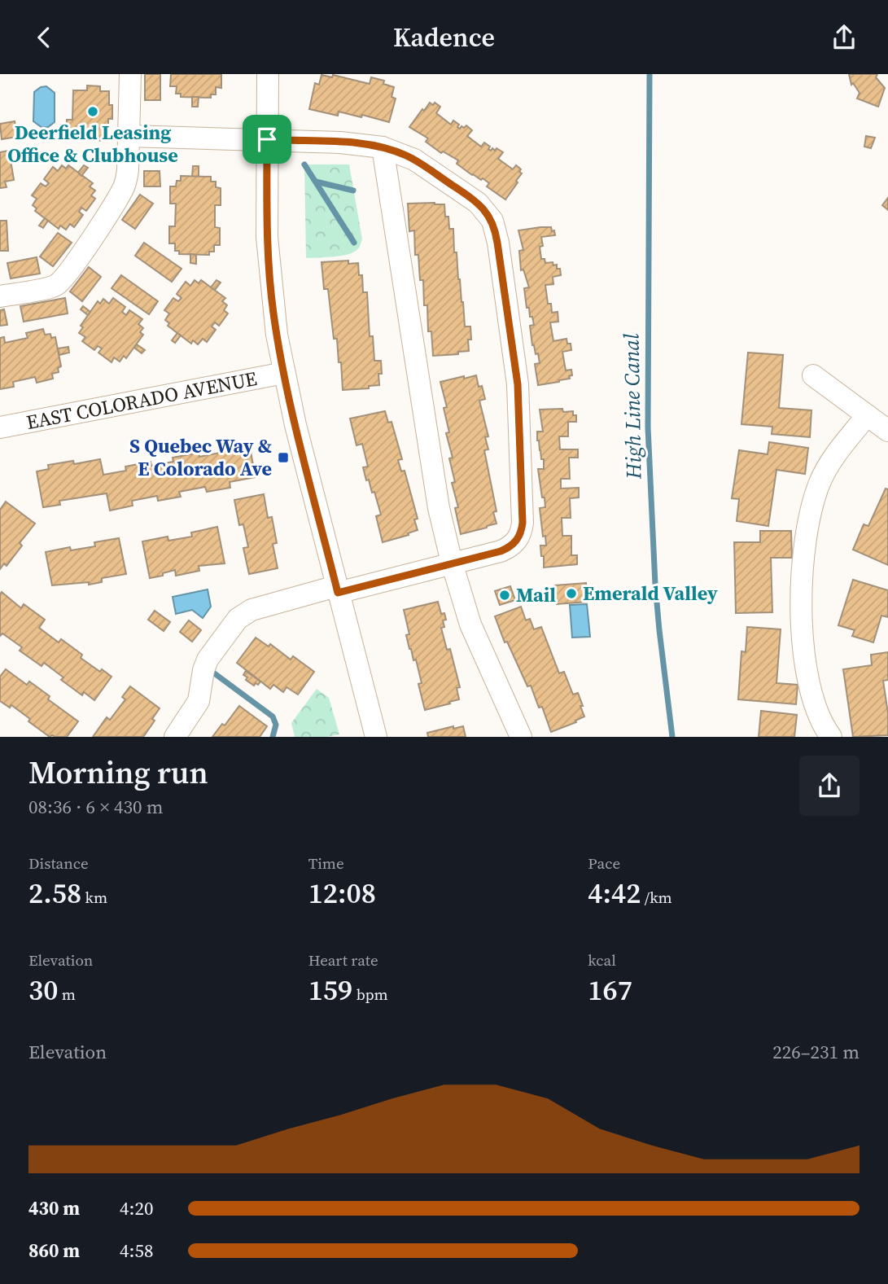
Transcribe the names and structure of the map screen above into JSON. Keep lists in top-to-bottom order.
{
  "streets": {
    "street": ["EAST COLORADO AVENUE"]
  },
  "water": ["High Line Canal"],
  "places": {
    "other": ["Deerfield Leasing Office & Clubhouse", "Emerald Valley", "Mail"],
    "transit": ["S Quebec Way & E Colorado Ave"]
  },
  "page": {
    "header": "Kadence",
    "heading": ["Morning run", "08:36 · 6 × 430 m"],
    "stats": [
      ["Distance", "2.58 km"],
      ["Time", "12:08"],
      ["Pace", "4:42 /km"],
      ["Elevation", "30 m"],
      ["Heart rate", "159 bpm"],
      ["kcal", "167"]
    ],
    "chart": ["Elevation", "226–231 m"],
    "list": [
      {
        "name": "430 m",
        "note": "4:20"
      },
      {
        "name": "860 m",
        "note": "4:58"
      }
    ]
  }
}
